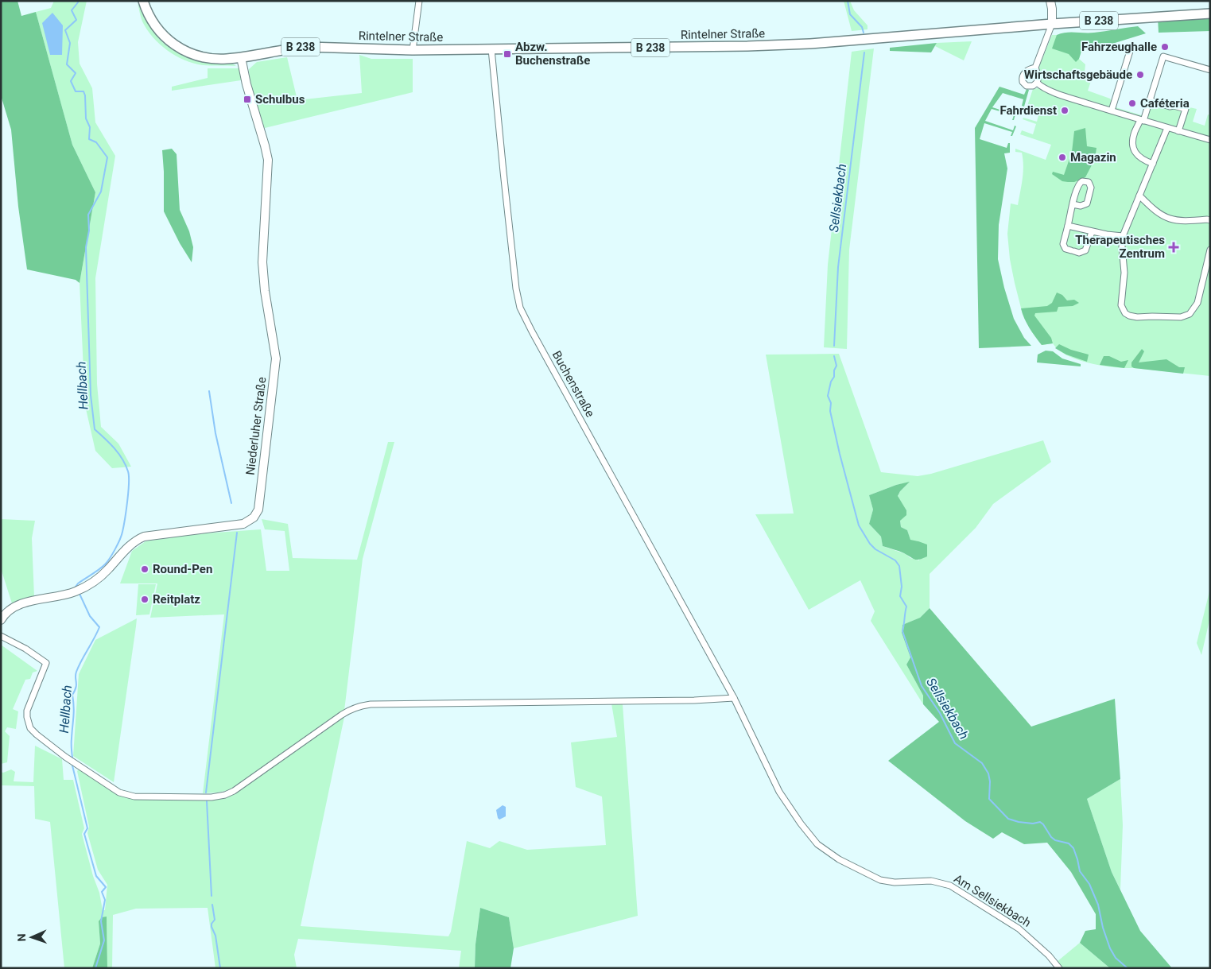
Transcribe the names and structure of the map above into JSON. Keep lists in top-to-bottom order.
{
  "streets": {
    "main road": ["B 238", "Rintelner Straße"],
    "street": ["Buchenstraße", "Niederluher Straße", "Am Sellsiekbach"]
  },
  "crossings": [
    ["Rintelner Straße", "Buchenstraße"],
    ["Rintelner Straße", "Niederluher Straße"],
    ["Buchenstraße", "Am Sellsiekbach"]
  ],
  "water": ["Sellsiekbach", "Hellbach"],
  "places": {
    "other": [
      "Fahrzeughalle",
      "Wirtschaftsgebäude",
      "Caféteria",
      "Fahrdienst",
      "Magazin",
      "Round-Pen",
      "Reitplatz"
    ],
    "transit": ["Abzw. Buchenstraße", "Schulbus"],
    "health": ["Therapeutisches Zentrum"]
  },
  "north": "left"
}
